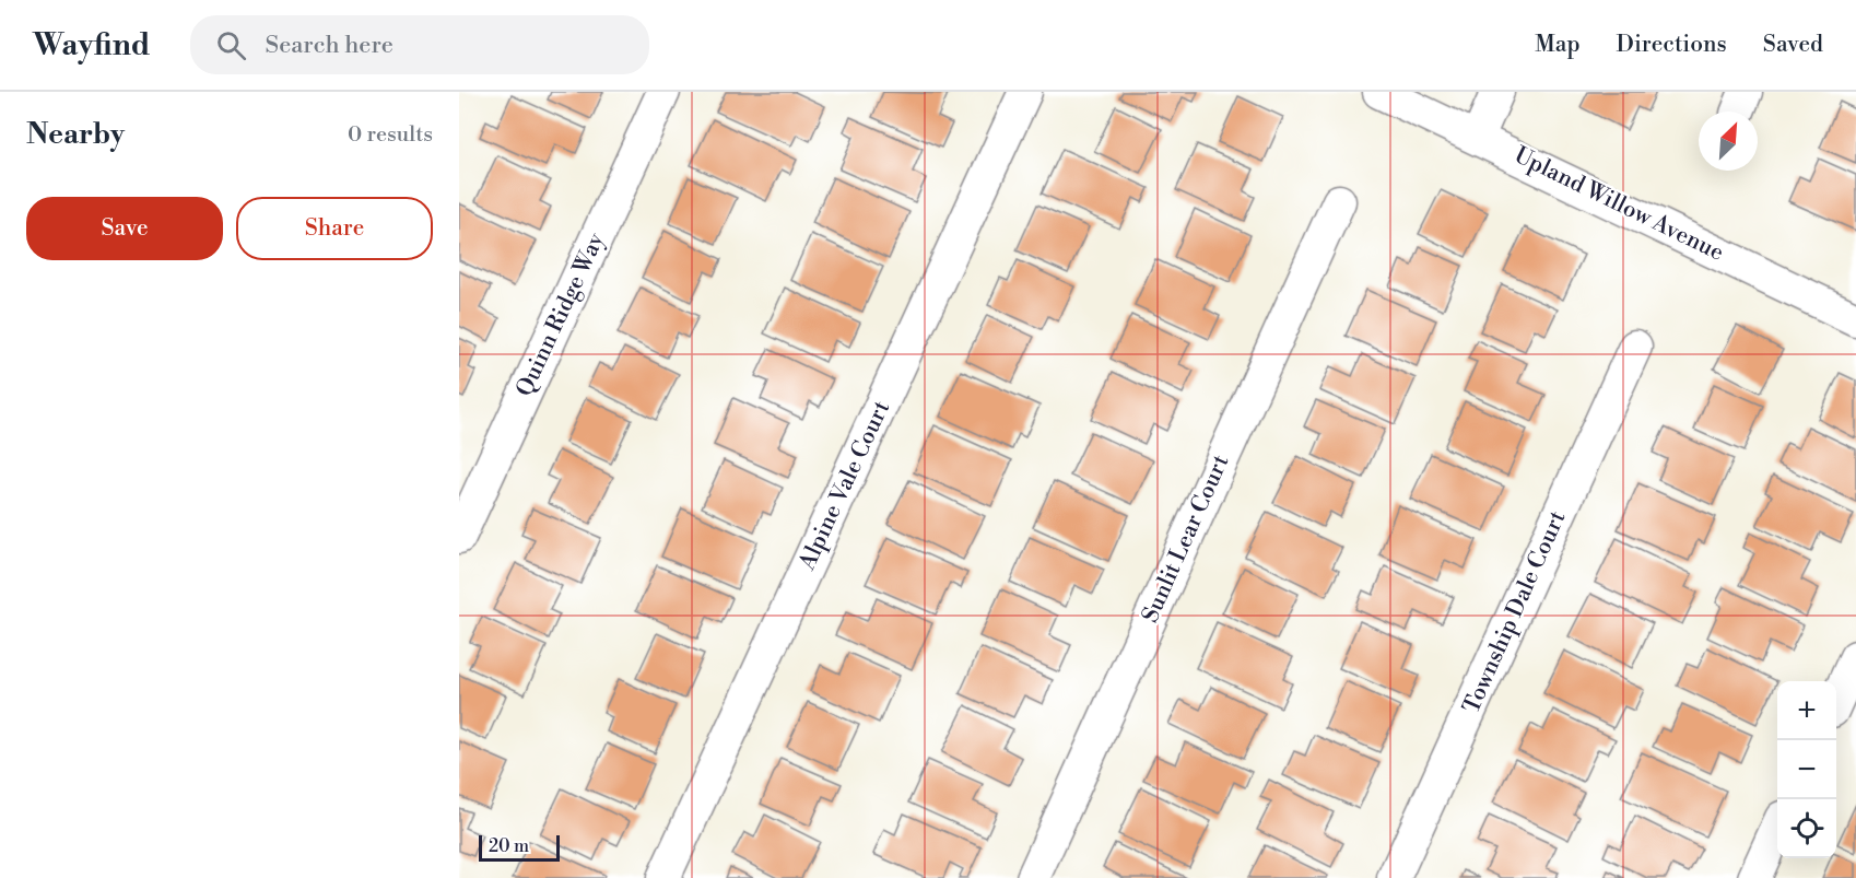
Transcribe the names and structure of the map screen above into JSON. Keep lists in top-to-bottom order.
{
  "streets": {
    "street": [
      "Upland Willow Avenue",
      "Quinn Ridge Way",
      "Alpine Vale Court",
      "Sunlit Lear Court",
      "Township Dale Court"
    ]
  },
  "scale_bar": "20 m",
  "north": "top right",
  "page": {
    "header": "Wayfind",
    "search": "Search here",
    "nav": ["Map", "Directions", "Saved"],
    "heading": ["Nearby", "0 results"],
    "buttons": ["Save", "Share"],
    "map_buttons": ["+", "−"],
    "scale": "20 m"
  }
}
